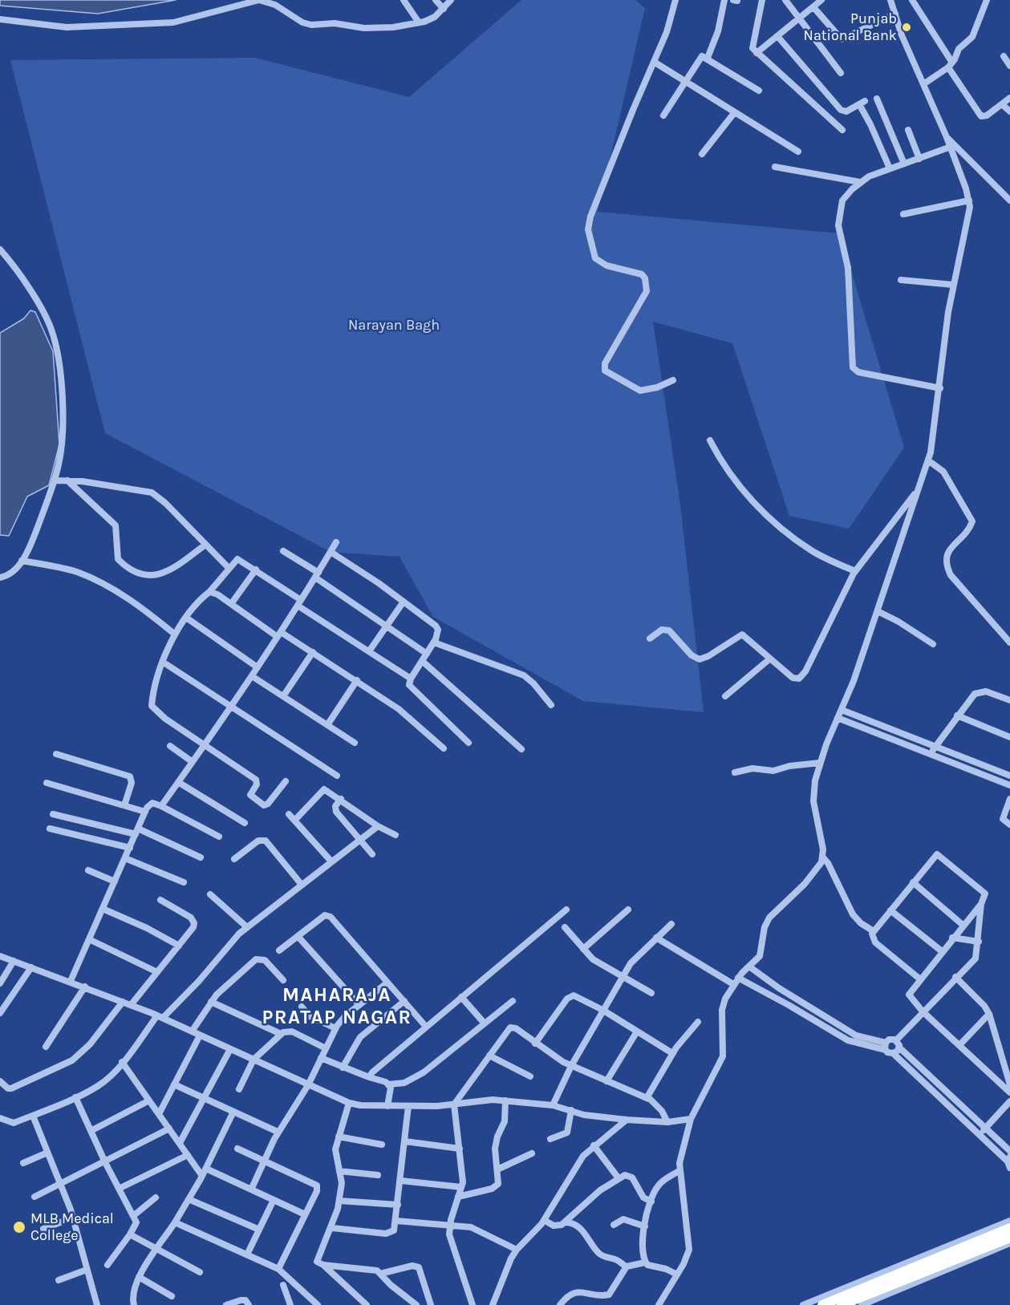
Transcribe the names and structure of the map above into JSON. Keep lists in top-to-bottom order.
{
  "districts": ["MAHARAJA PRATAP NAGAR"],
  "parks": ["Narayan Bagh"],
  "places": ["Punjab National Bank", "MLB Medical College"]
}
